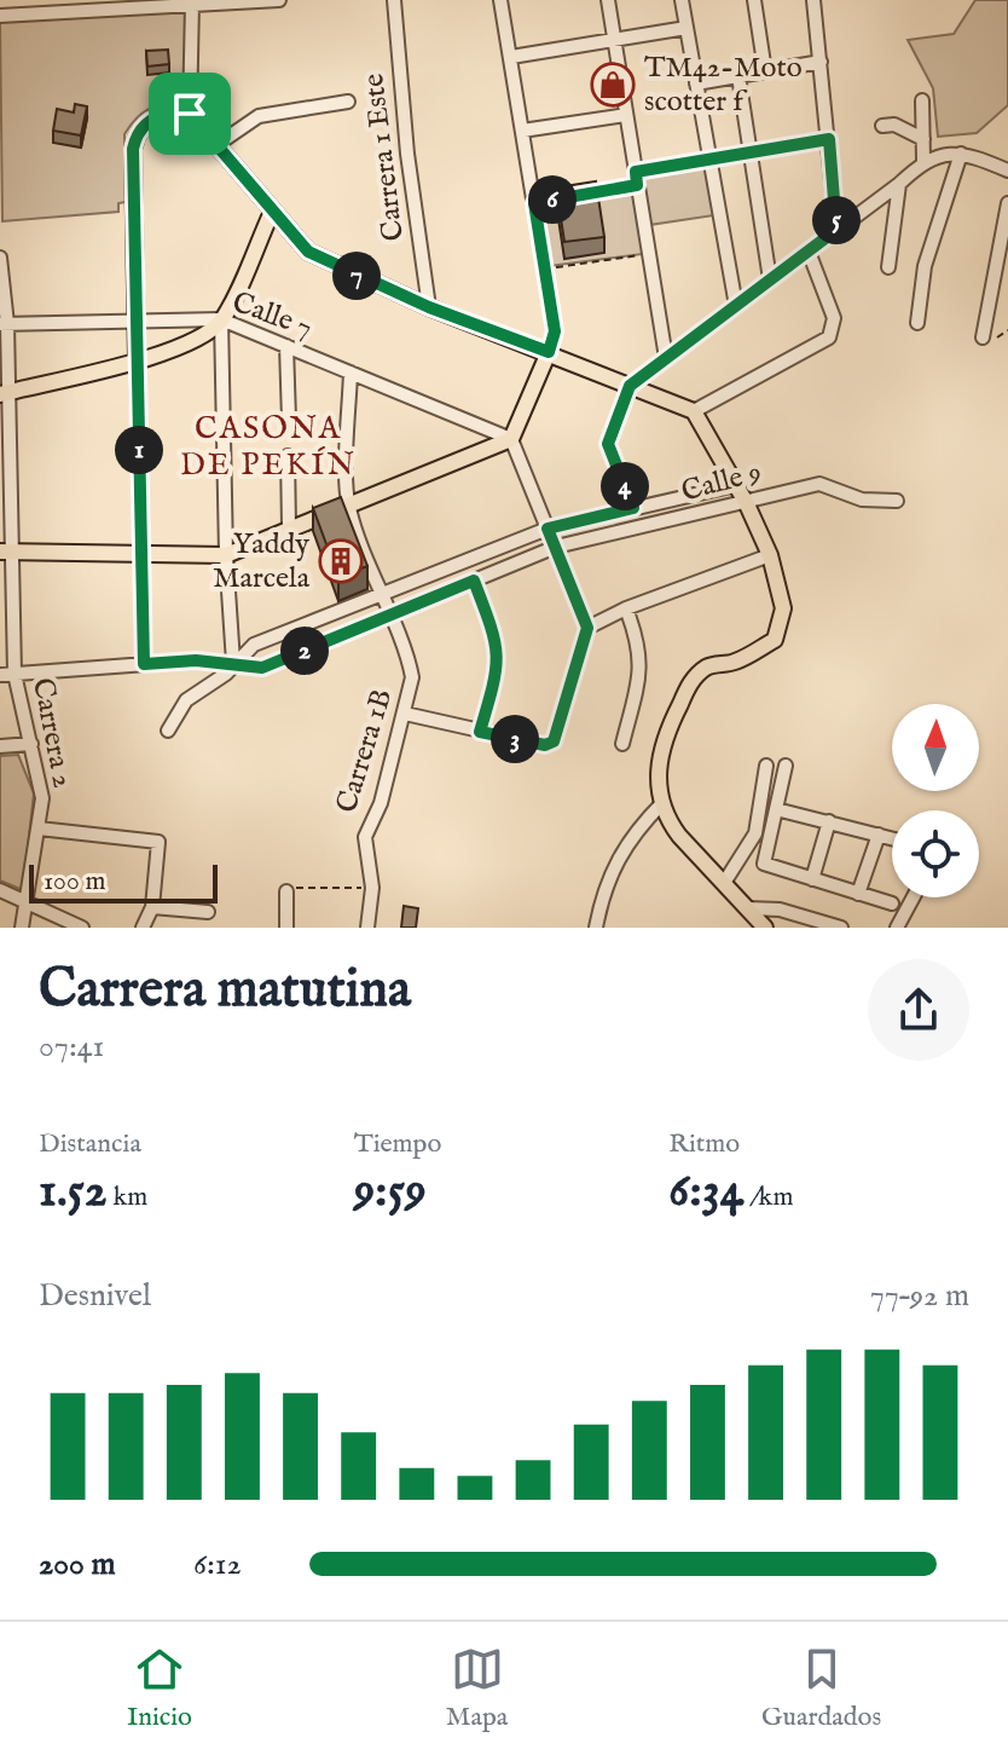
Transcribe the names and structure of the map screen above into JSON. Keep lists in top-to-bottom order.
{
  "streets": {
    "street": [
      "Carrera 1 Este",
      "Calle 7",
      "Calle 9",
      "Carrera 2",
      "Carrera 1B"
    ]
  },
  "crossings": [
    ["Calle 7", "Carrera 2"],
    ["Calle 9", "Carrera 2"],
    ["Calle 9", "Carrera 1B"]
  ],
  "districts": ["CASONA DE PEKÍN"],
  "places": {
    "shop": ["TM42-Moto scotter f"],
    "building": ["Yaddy Marcela"]
  },
  "scale_bar": "100 m",
  "north": "top",
  "page": {
    "pins": [
      "6",
      "5",
      "7",
      "1",
      "4",
      "2",
      "3"
    ],
    "scale": "100 m",
    "heading": ["Carrera matutina", "07:41"],
    "stats": [
      ["Distancia", "1.52 km"],
      ["Tiempo", "9:59"],
      ["Ritmo", "6:34 /km"]
    ],
    "chart": ["Desnivel", "77–92 m"],
    "list": [
      {
        "name": "200 m",
        "note": "6:12"
      }
    ],
    "tabs": ["Inicio", "Mapa", "Guardados"]
  }
}
